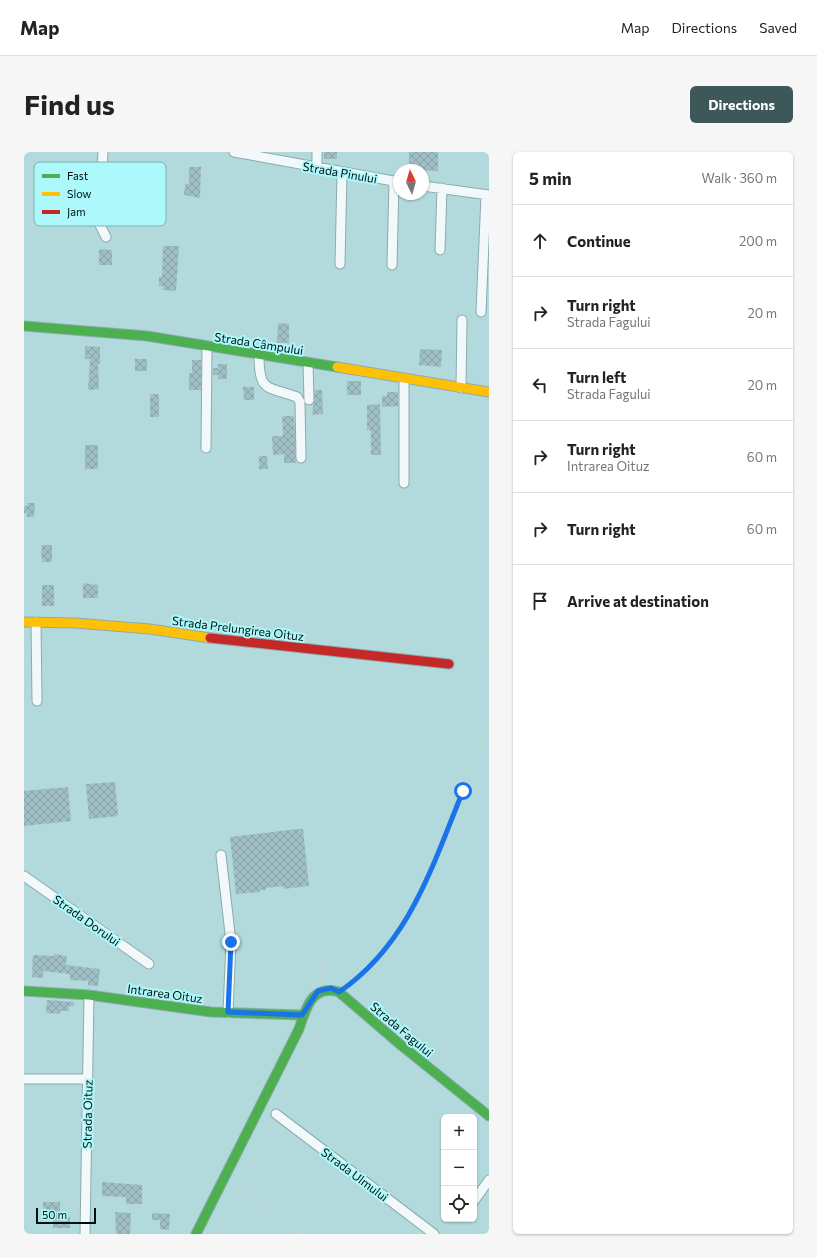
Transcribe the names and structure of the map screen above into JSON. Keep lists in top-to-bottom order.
{
  "streets": {
    "street": [
      "Strada Pinului",
      "Strada Câmpului",
      "Strada Prelungirea Oituz",
      "Strada Dorului",
      "Intrarea Oituz",
      "Strada Fagului",
      "Strada Oituz",
      "Strada Ulmului"
    ]
  },
  "crossings": [
    ["Intrarea Oituz", "Strada Oituz"]
  ],
  "legend": ["Fast", "Slow", "Jam"],
  "scale_bar": "50 m",
  "north": "top",
  "page": {
    "header": "Map",
    "nav": ["Map", "Directions", "Saved"],
    "buttons": "Directions",
    "title": "Find us",
    "heading": ["5 min", "Walk · 360 m"],
    "list": [
      ["Continue", "200 m"],
      ["Turn right", "Strada Fagului", "20 m"],
      ["Turn left", "Strada Fagului", "20 m"],
      ["Turn right", "Intrarea Oituz", "60 m"],
      ["Turn right", "60 m"],
      "Arrive at destination"
    ],
    "map_buttons": ["+", "−"],
    "scale": "50 m"
  }
}
